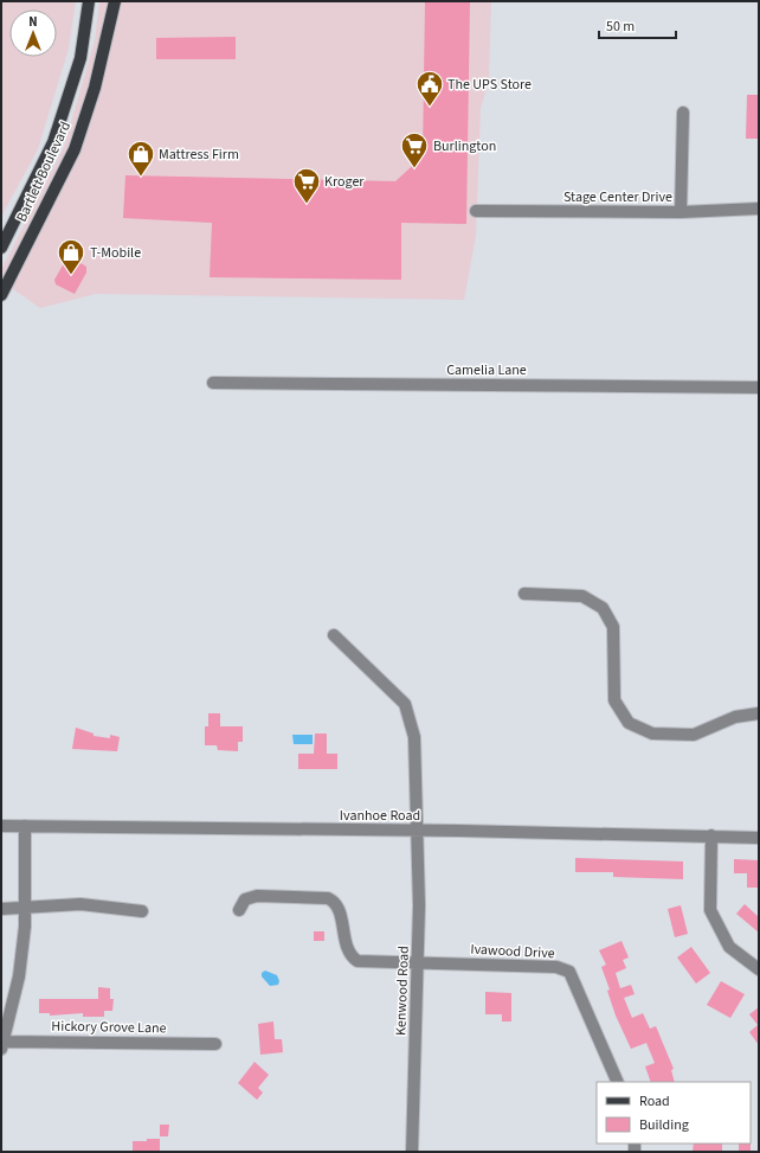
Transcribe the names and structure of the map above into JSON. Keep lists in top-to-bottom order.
{
  "streets": {
    "main road": ["Bartlett Boulevard"],
    "street": [
      "Stage Center Drive",
      "Camelia Lane",
      "Ivanhoe Road",
      "Ivawood Drive",
      "Kenwood Road",
      "Hickory Grove Lane"
    ]
  },
  "crossings": [
    ["Ivanhoe Road", "Kenwood Road"],
    ["Ivawood Drive", "Kenwood Road"]
  ],
  "places": {
    "public building": ["The UPS Store"],
    "supermarket": ["Burlington", "Kroger"],
    "shop": ["Mattress Firm", "T-Mobile"]
  },
  "legend": ["Road", "Building"],
  "scale_bar": "50 m",
  "north": "top"
}
